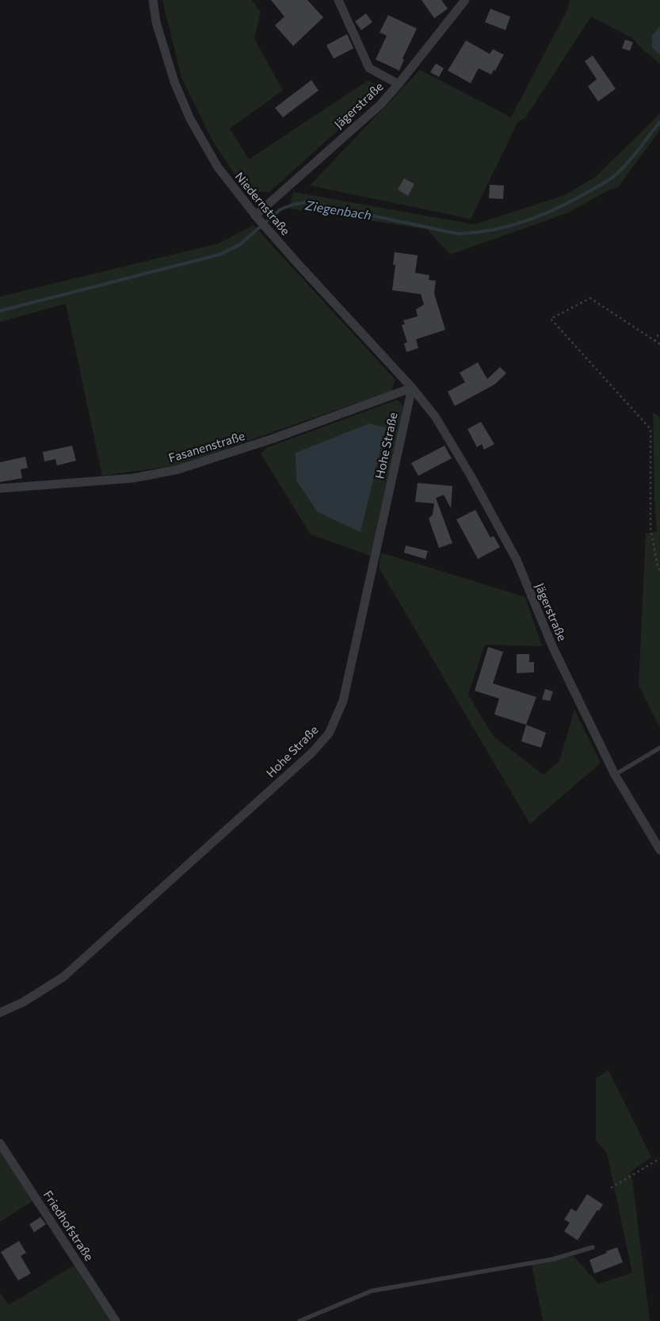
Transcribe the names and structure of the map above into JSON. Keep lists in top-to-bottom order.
{
  "streets": {
    "street": [
      "Jägerstraße",
      "Niedernstraße",
      "Hohe Straße",
      "Fasanenstraße",
      "Friedhofstraße"
    ]
  },
  "crossings": [
    ["Jägerstraße", "Niedernstraße"],
    ["Jägerstraße", "Hohe Straße"],
    ["Jägerstraße", "Fasanenstraße"],
    ["Niedernstraße", "Hohe Straße"],
    ["Niedernstraße", "Fasanenstraße"],
    ["Hohe Straße", "Fasanenstraße"]
  ],
  "water": ["Ziegenbach"]
}
